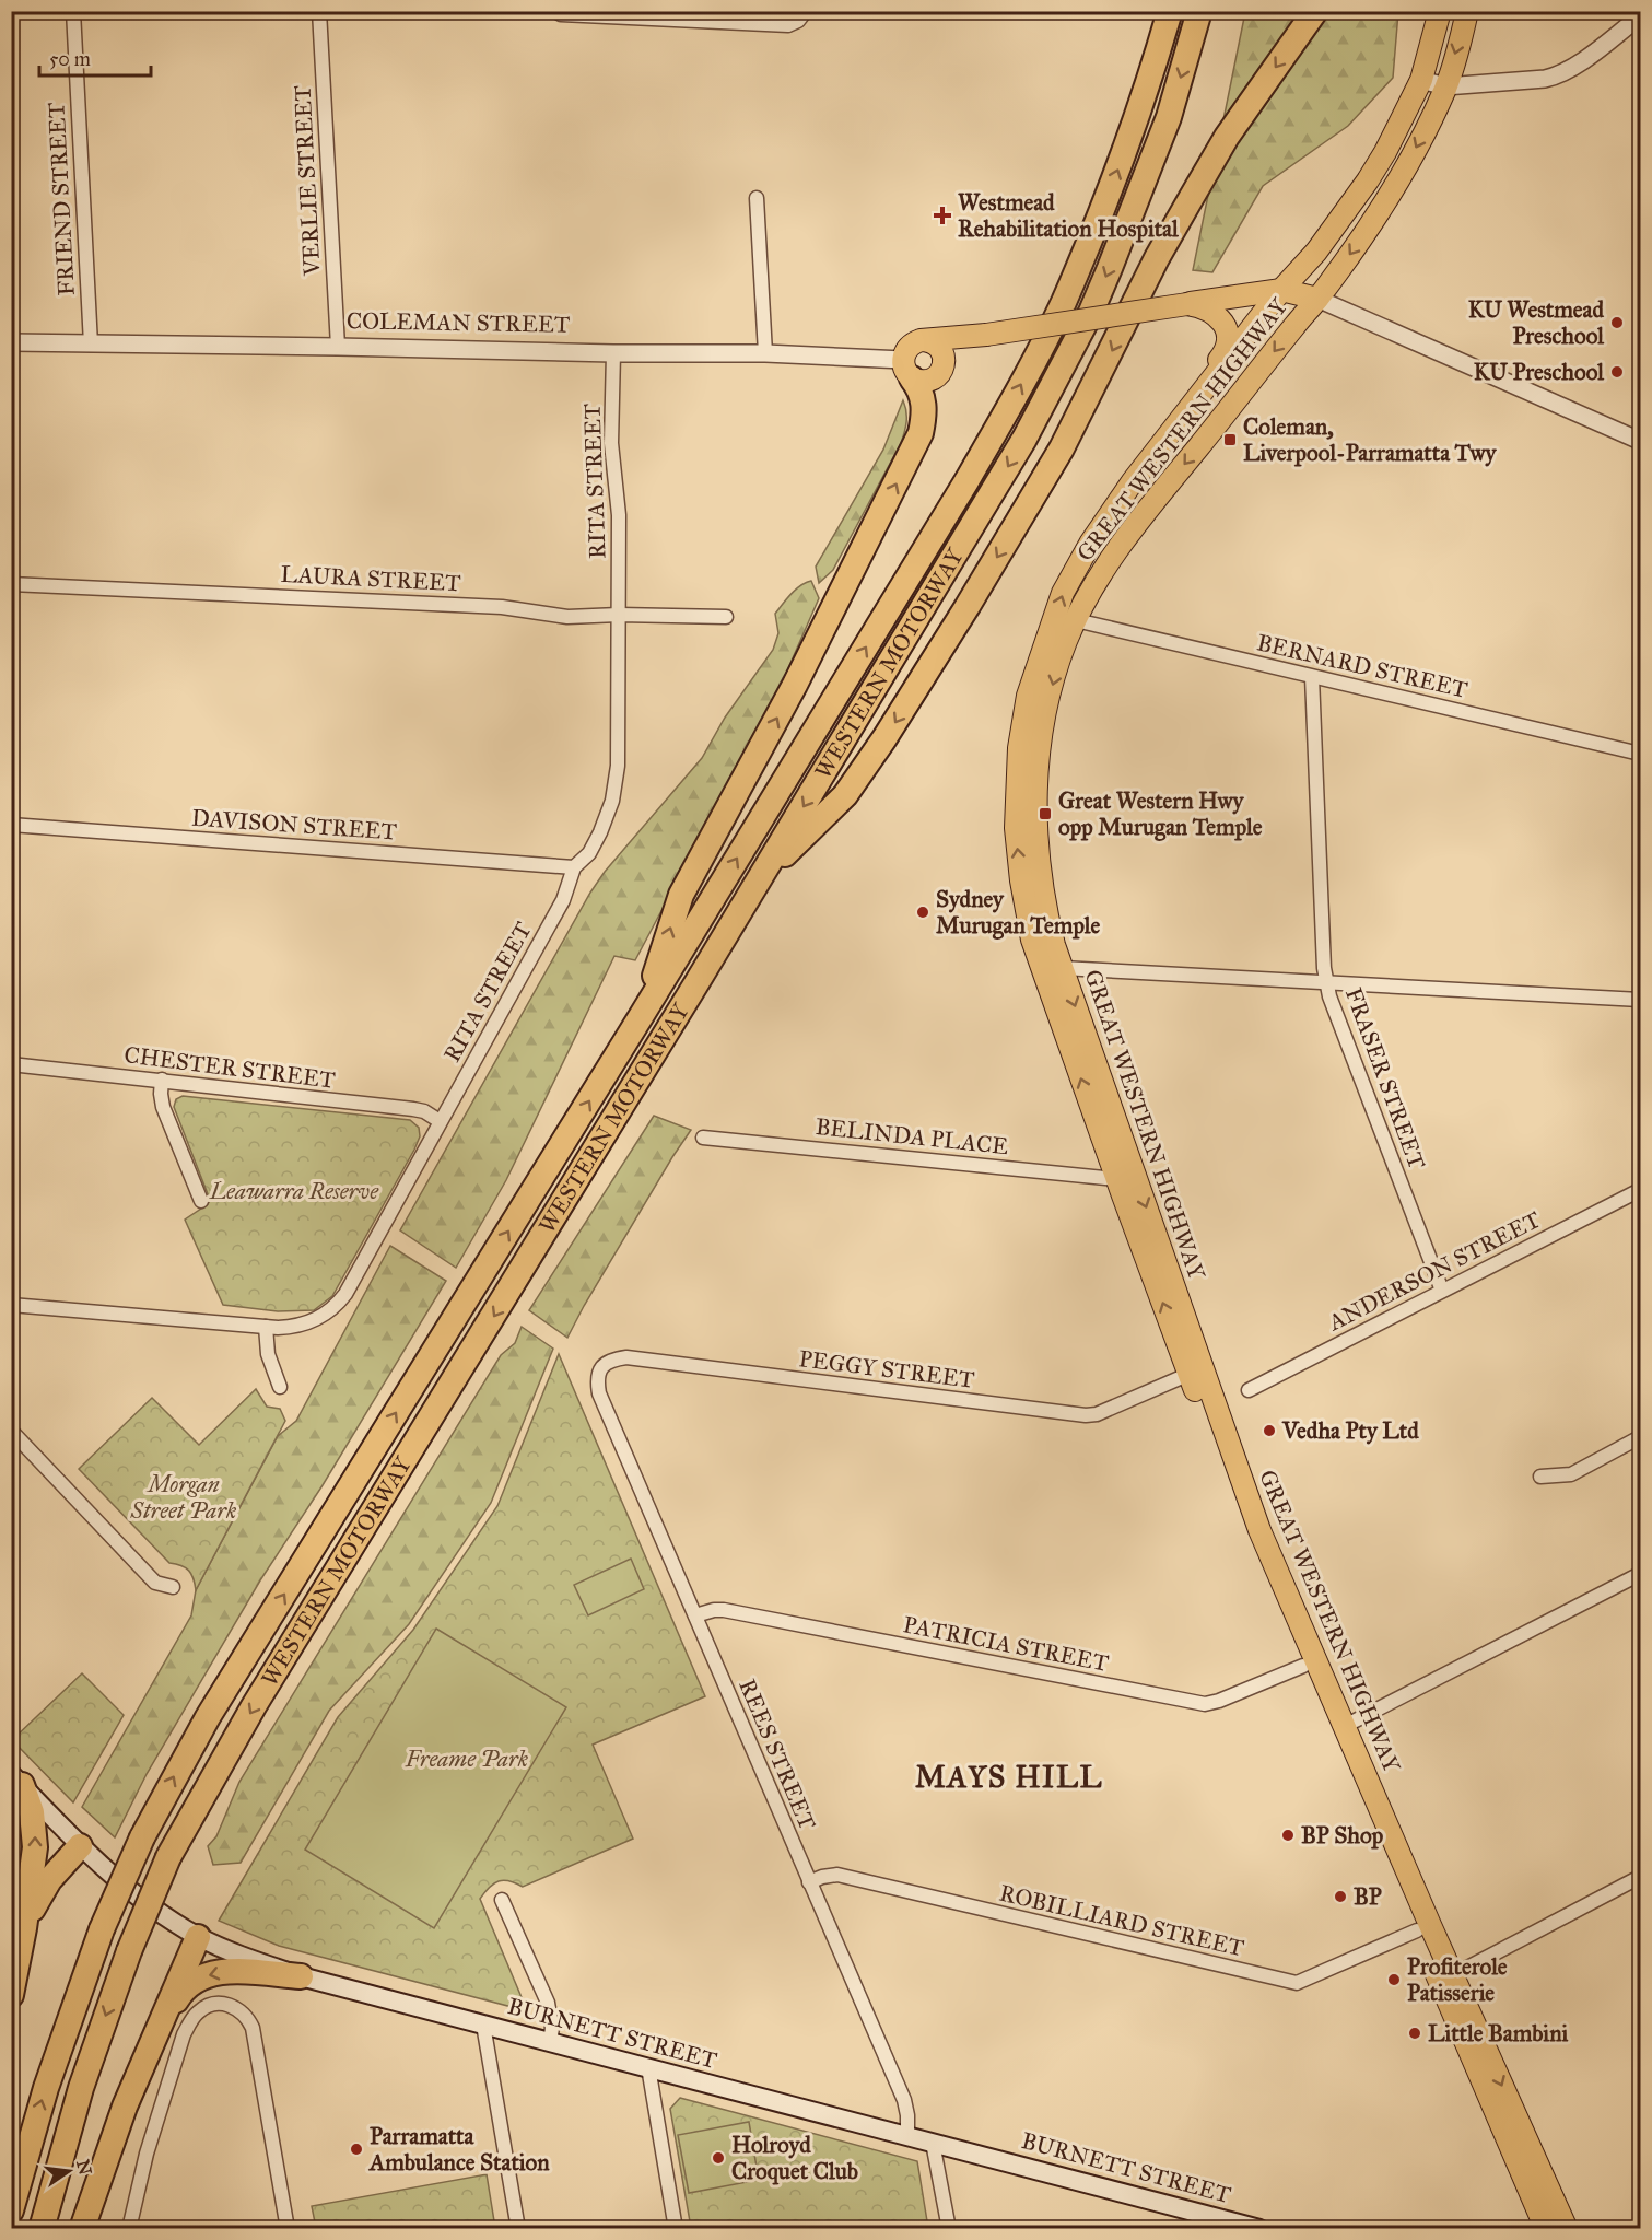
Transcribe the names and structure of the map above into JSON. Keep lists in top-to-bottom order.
{
  "streets": {
    "highway": ["GREAT WESTERN HIGHWAY", "WESTERN MOTORWAY"],
    "main road": ["BURNETT STREET"],
    "street": [
      "VERLIE STREET",
      "FRIEND STREET",
      "COLEMAN STREET",
      "RITA STREET",
      "LAURA STREET",
      "BERNARD STREET",
      "DAVISON STREET",
      "CHESTER STREET",
      "FRASER STREET",
      "BELINDA PLACE",
      "ANDERSON STREET",
      "PEGGY STREET",
      "PATRICIA STREET",
      "REES STREET",
      "ROBILLIARD STREET"
    ]
  },
  "crossings": [
    ["VERLIE STREET", "COLEMAN STREET"],
    ["FRIEND STREET", "COLEMAN STREET"],
    ["COLEMAN STREET", "RITA STREET"],
    ["GREAT WESTERN HIGHWAY", "BERNARD STREET"],
    ["GREAT WESTERN HIGHWAY", "BELINDA PLACE"],
    ["GREAT WESTERN HIGHWAY", "PEGGY STREET"],
    ["GREAT WESTERN HIGHWAY", "PATRICIA STREET"],
    ["GREAT WESTERN HIGHWAY", "ROBILLIARD STREET"],
    ["RITA STREET", "LAURA STREET"],
    ["RITA STREET", "DAVISON STREET"],
    ["RITA STREET", "CHESTER STREET"],
    ["BERNARD STREET", "FRASER STREET"],
    ["FRASER STREET", "ANDERSON STREET"],
    ["PEGGY STREET", "REES STREET"],
    ["PATRICIA STREET", "REES STREET"],
    ["REES STREET", "ROBILLIARD STREET"],
    ["REES STREET", "BURNETT STREET"]
  ],
  "districts": ["MAYS HILL"],
  "parks": ["Leawarra Reserve", "Morgan Street Park", "Freame Park"],
  "places": {
    "health": ["Westmead Rehabilitation Hospital"],
    "other": [
      "KU Westmead Preschool",
      "KU Preschool",
      "Sydney Murugan Temple",
      "Vedha Pty Ltd",
      "BP Shop",
      "BP",
      "Profiterole Patisserie",
      "Little Bambini",
      "Parramatta Ambulance Station",
      "Holroyd Croquet Club"
    ],
    "transit": ["Coleman, Liverpool-Parramatta Twy", "Great Western Hwy opp Murugan Temple"]
  },
  "scale_bar": "50 m",
  "north": "right"
}
